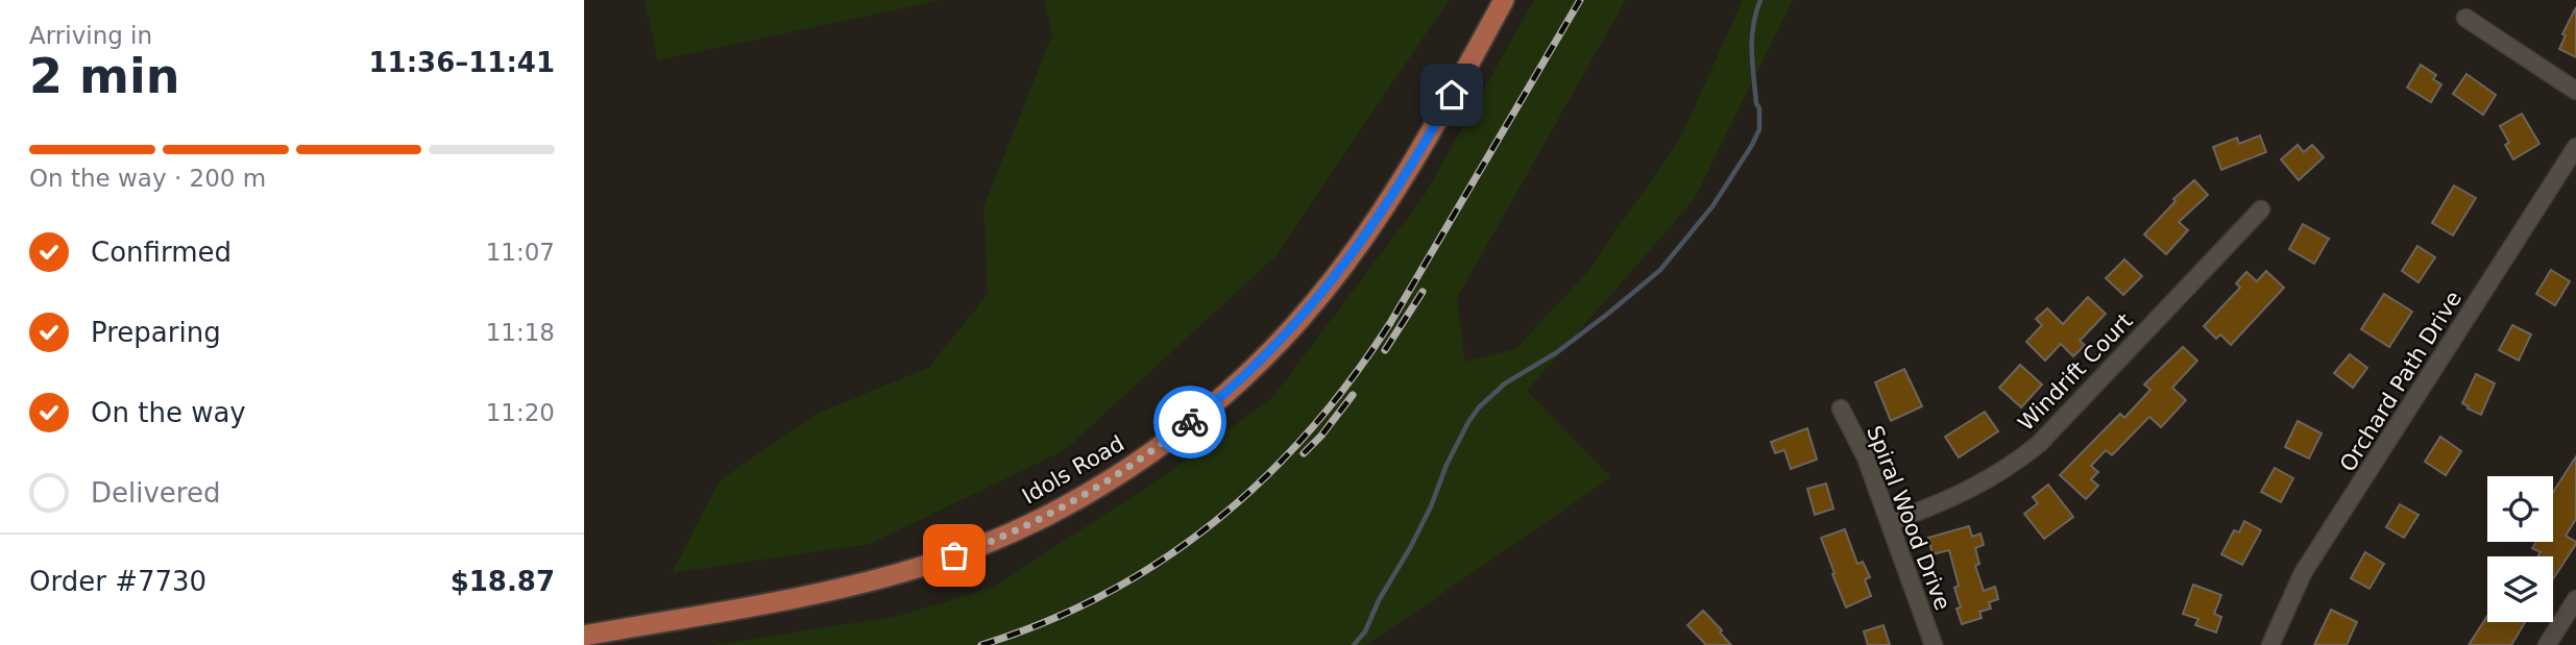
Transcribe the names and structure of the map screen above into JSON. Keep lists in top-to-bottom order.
{
  "streets": {
    "main road": ["Idols Road"],
    "street": ["Windrift Court", "Orchard Path Drive", "Spiral Wood Drive"]
  },
  "crossings": [
    ["Windrift Court", "Spiral Wood Drive"]
  ],
  "page": {
    "heading": ["2 min", "Arriving in", "11:36–11:41"],
    "panel": ["Order #7730", "$18.87"],
    "bar": "On the way · 200 m",
    "list": [
      ["Confirmed", "11:07"],
      ["Preparing", "11:18"],
      ["On the way", "11:20"],
      "Delivered"
    ]
  }
}
